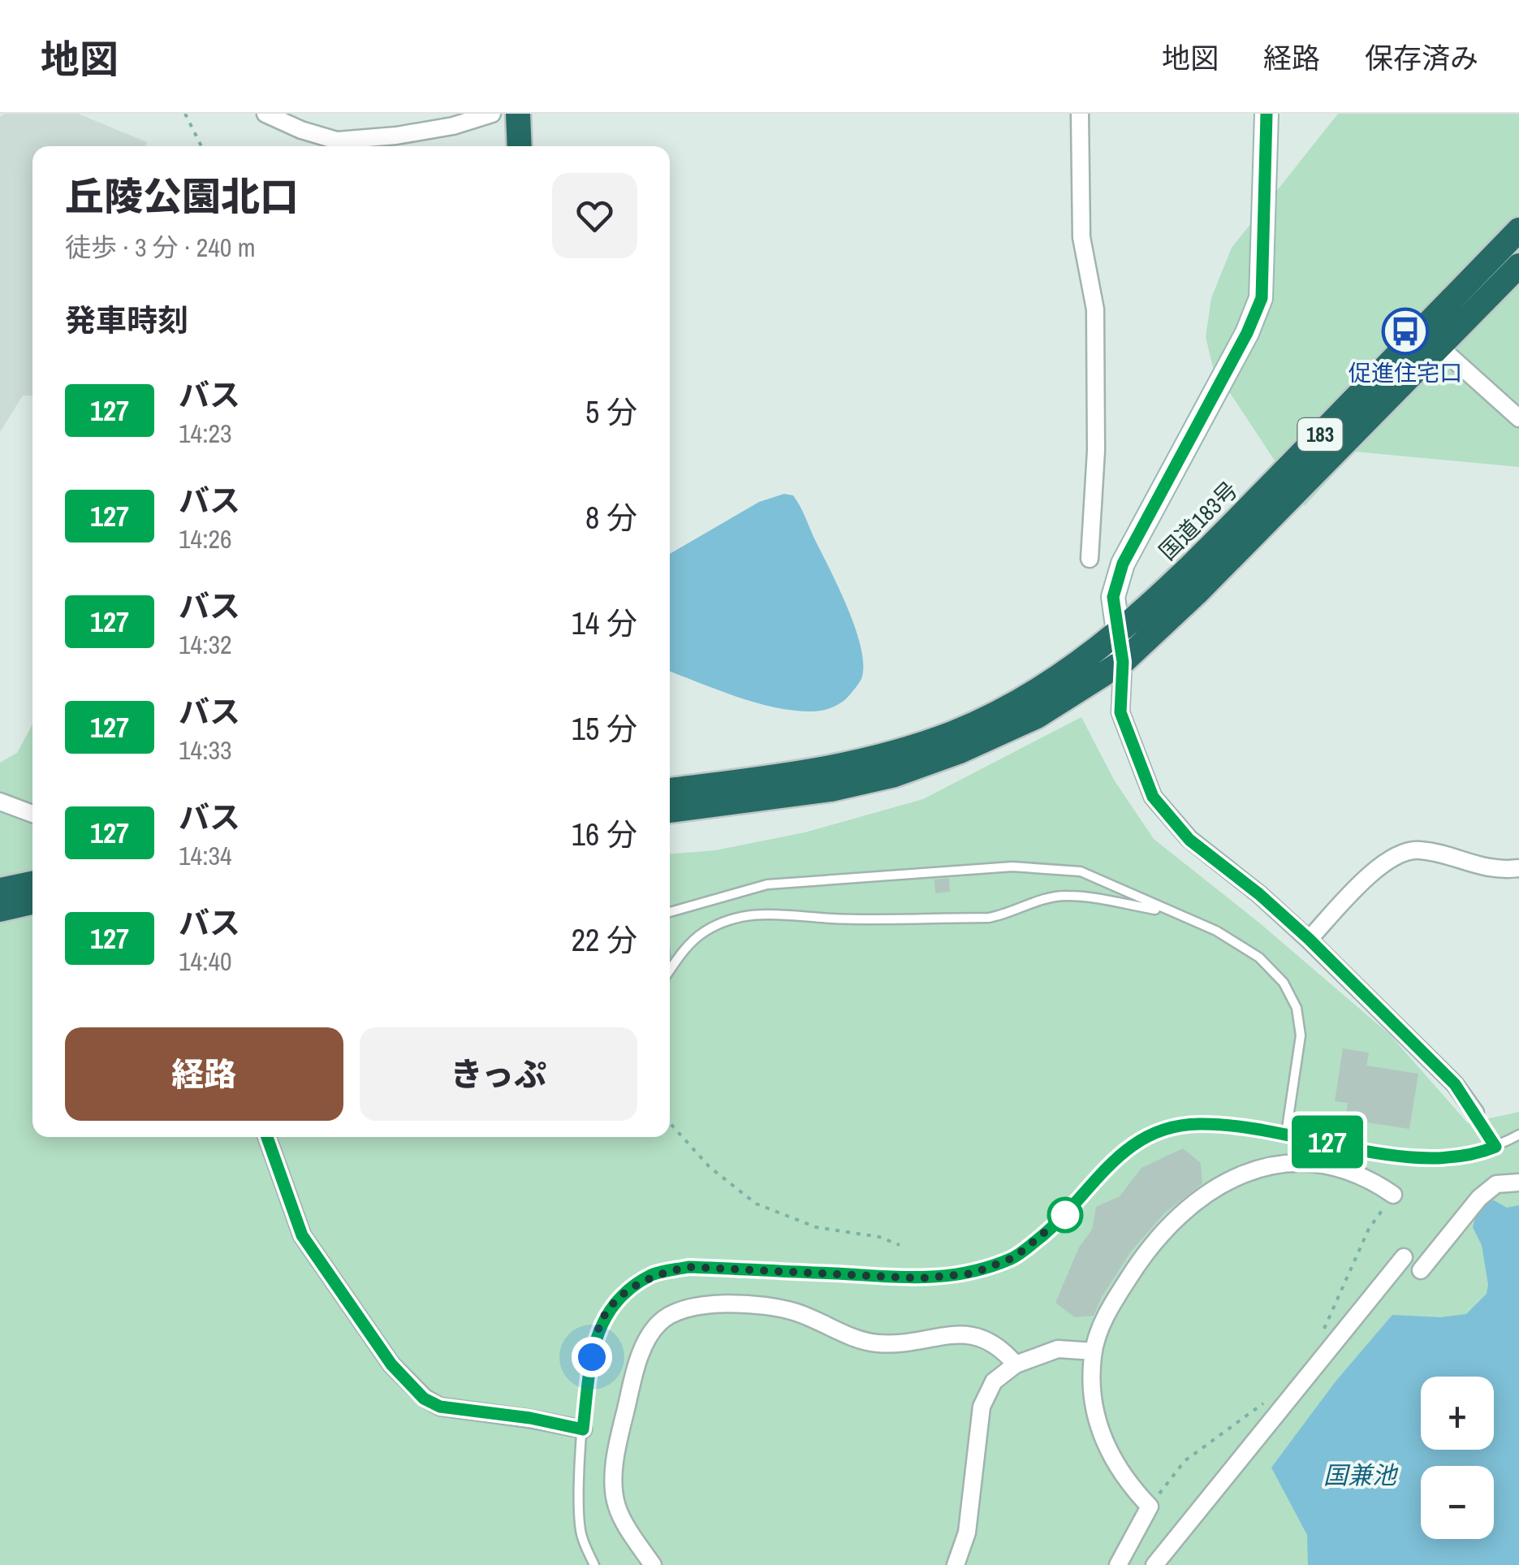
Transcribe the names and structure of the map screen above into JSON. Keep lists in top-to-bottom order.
{
  "streets": {
    "highway": ["183", "国道183号"]
  },
  "water": ["国兼池"],
  "places": {
    "bus stop": ["促進住宅口"]
  },
  "lines": ["bus line 127"],
  "page": {
    "header": "地図",
    "nav": ["地図", "経路", "保存済み"],
    "on_map": "127",
    "heading": [
      ["丘陵公園北口", "徒歩 · 3 分 · 240 m"],
      "発車時刻"
    ],
    "list": [
      {
        "mark": "127",
        "name": "バス",
        "note": "14:23",
        "value": "5 分"
      },
      {
        "mark": "127",
        "name": "バス",
        "note": "14:26",
        "value": "8 分"
      },
      {
        "mark": "127",
        "name": "バス",
        "note": "14:32",
        "value": "14 分"
      },
      {
        "mark": "127",
        "name": "バス",
        "note": "14:33",
        "value": "15 分"
      },
      {
        "mark": "127",
        "name": "バス",
        "note": "14:34",
        "value": "16 分"
      },
      {
        "mark": "127",
        "name": "バス",
        "note": "14:40",
        "value": "22 分"
      }
    ],
    "buttons": ["経路", "きっぷ"],
    "map_buttons": ["+", "−"]
  }
}
